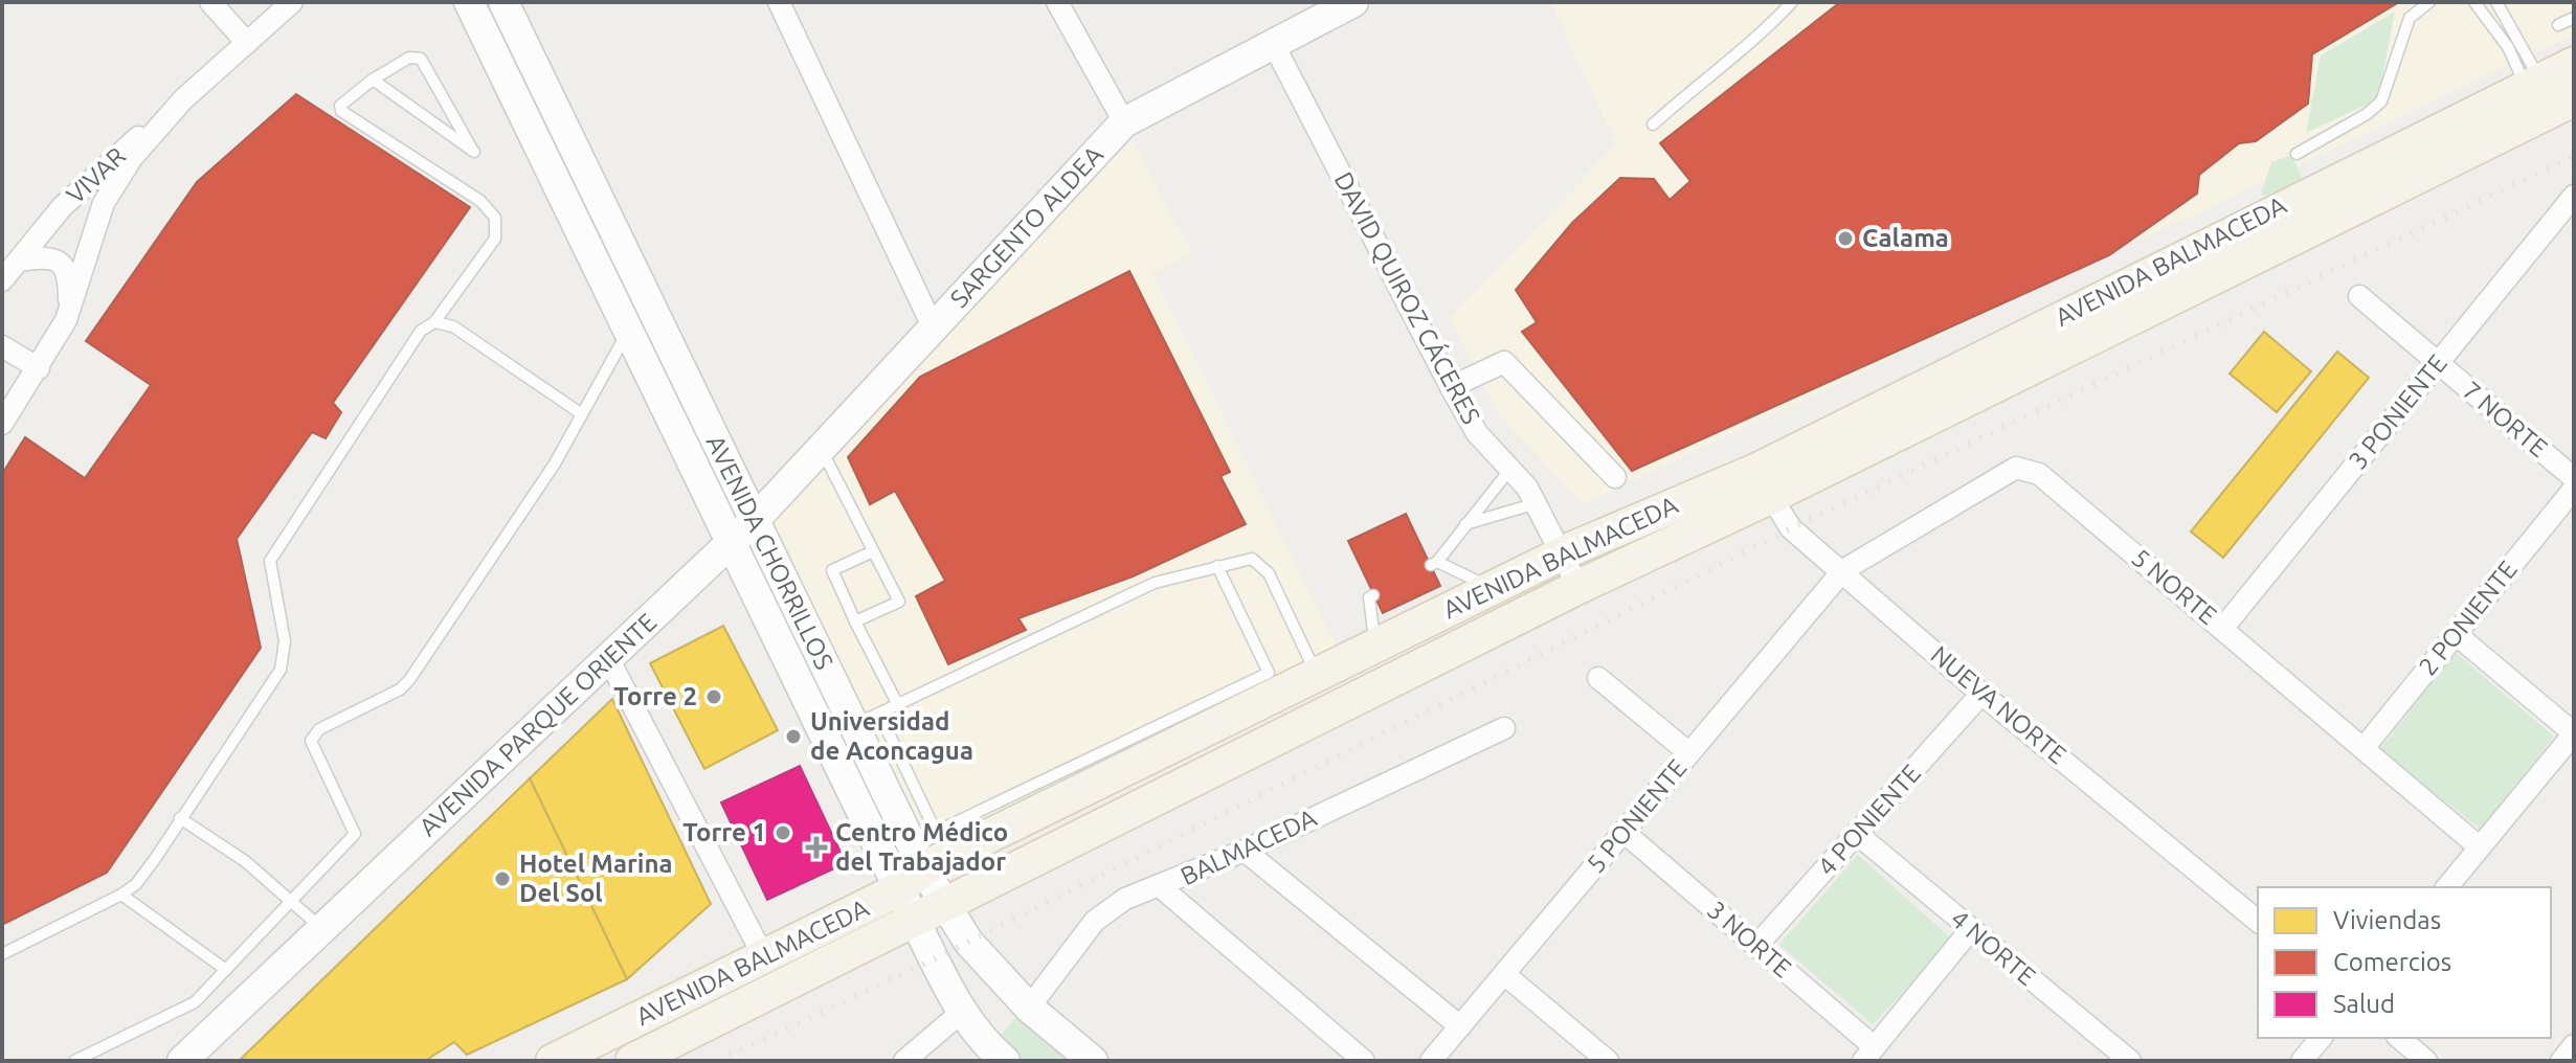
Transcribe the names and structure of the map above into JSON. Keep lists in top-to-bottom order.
{
  "streets": {
    "main road": ["AVENIDA BALMACEDA"],
    "street": [
      "VIVAR",
      "SARGENTO ALDEA",
      "DAVID QUIROZ CÁCERES",
      "3 PONIENTE",
      "7 NORTE",
      "AVENIDA CHORRILLOS",
      "5 NORTE",
      "2 PONIENTE",
      "NUEVA NORTE",
      "AVENIDA PARQUE ORIENTE",
      "5 PONIENTE",
      "4 PONIENTE",
      "BALMACEDA",
      "3 NORTE",
      "4 NORTE"
    ]
  },
  "crossings": [
    ["SARGENTO ALDEA", "DAVID QUIROZ CÁCERES"],
    ["SARGENTO ALDEA", "AVENIDA CHORRILLOS"],
    ["SARGENTO ALDEA", "AVENIDA PARQUE ORIENTE"],
    ["AVENIDA BALMACEDA", "DAVID QUIROZ CÁCERES"],
    ["AVENIDA BALMACEDA", "AVENIDA CHORRILLOS"],
    ["AVENIDA BALMACEDA", "NUEVA NORTE"],
    ["3 PONIENTE", "7 NORTE"],
    ["3 PONIENTE", "5 NORTE"],
    ["AVENIDA CHORRILLOS", "AVENIDA PARQUE ORIENTE"],
    ["AVENIDA CHORRILLOS", "BALMACEDA"],
    ["5 NORTE", "2 PONIENTE"],
    ["5 NORTE", "NUEVA NORTE"],
    ["5 NORTE", "5 PONIENTE"],
    ["NUEVA NORTE", "5 PONIENTE"],
    ["NUEVA NORTE", "4 PONIENTE"],
    ["5 PONIENTE", "3 NORTE"],
    ["4 PONIENTE", "3 NORTE"],
    ["4 PONIENTE", "4 NORTE"]
  ],
  "places": {
    "other": [
      "Calama",
      "Torre 2",
      "Universidad de Aconcagua",
      "Torre 1",
      "Hotel Marina Del Sol"
    ],
    "health": ["Centro Médico del Trabajador"]
  },
  "legend": ["Viviendas", "Comercios", "Salud"]
}
